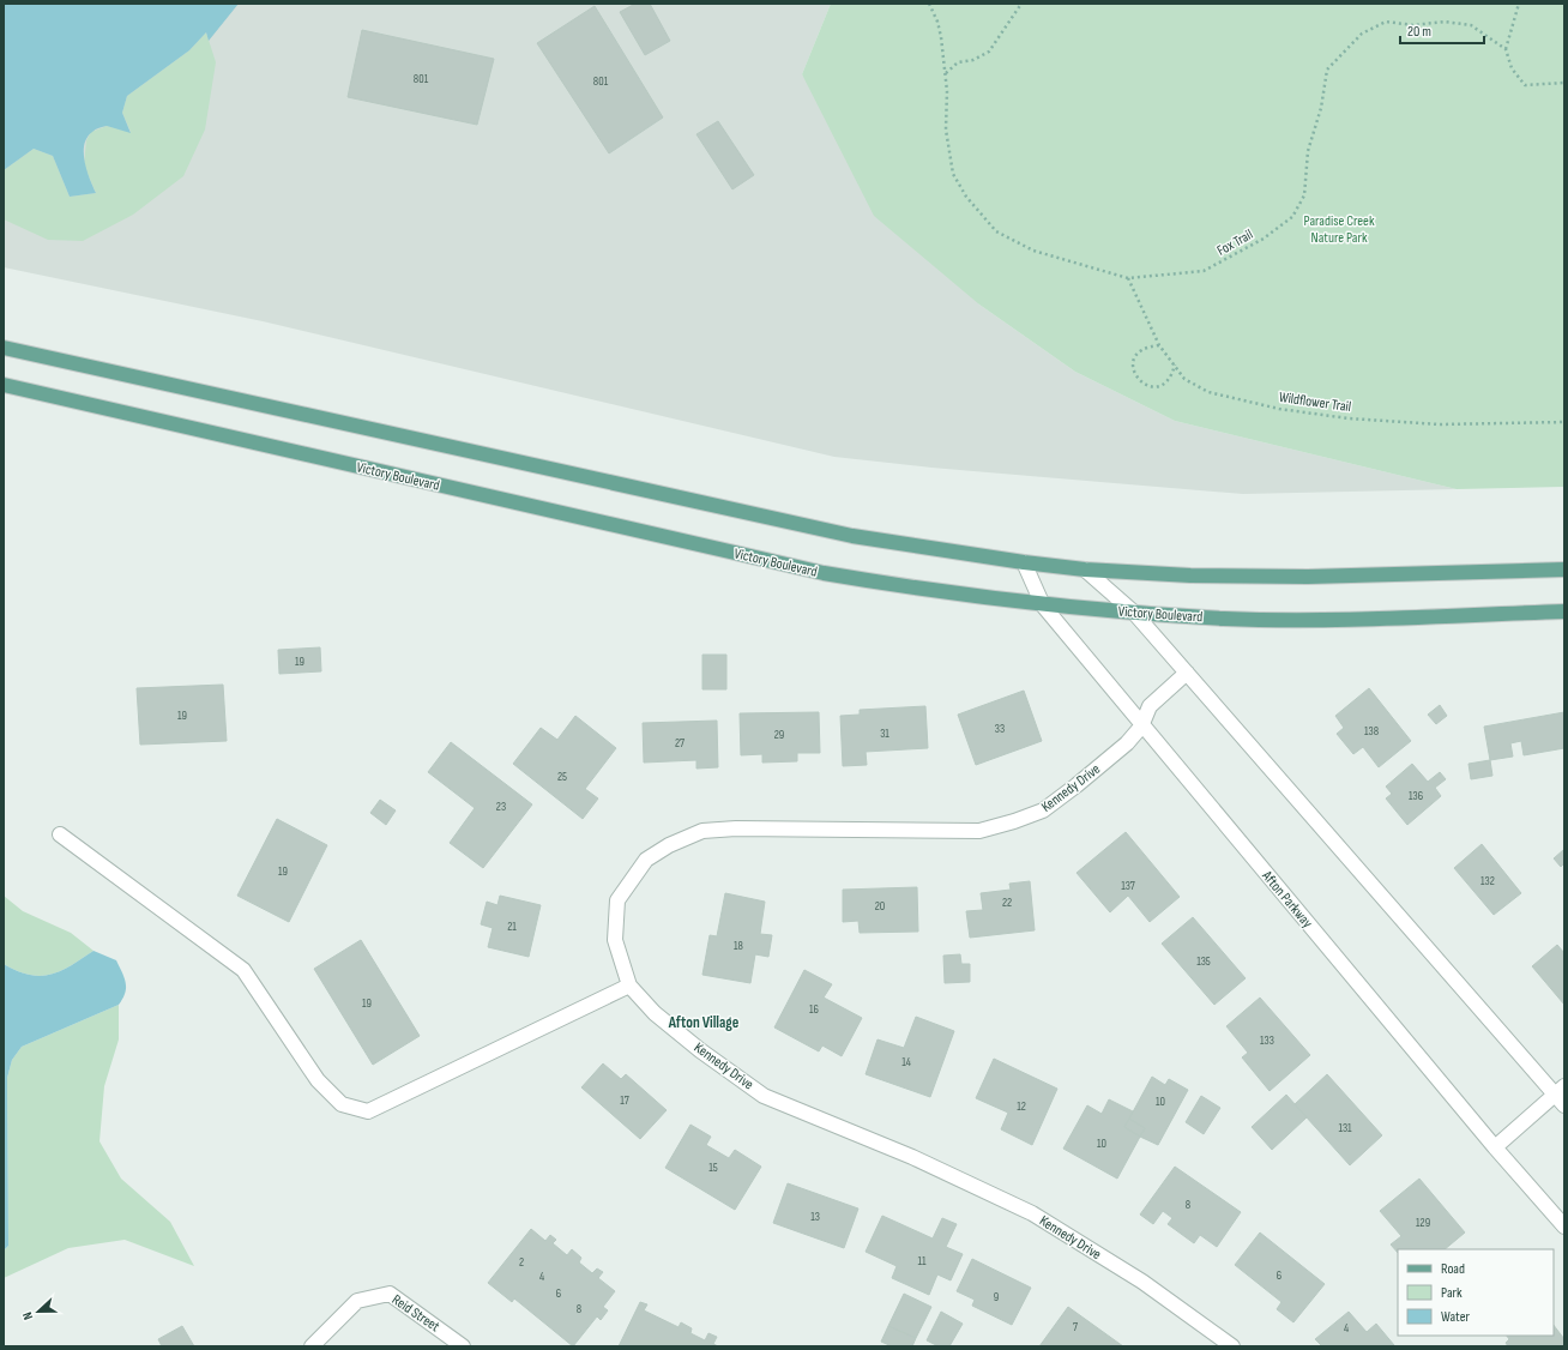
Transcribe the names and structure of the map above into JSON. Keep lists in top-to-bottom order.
{
  "streets": {
    "main road": ["Victory Boulevard"],
    "street": ["Kennedy Drive", "Afton Parkway", "Reid Street"],
    "path": ["Fox Trail", "Wildflower Trail"]
  },
  "crossings": [
    ["Fox Trail", "Wildflower Trail"],
    ["Victory Boulevard", "Afton Parkway"],
    ["Kennedy Drive", "Afton Parkway"]
  ],
  "districts": ["Afton Village"],
  "parks": ["Paradise Creek Nature Park"],
  "house_numbers": [
    "801",
    "801",
    "19",
    "19",
    "33",
    "138",
    "31",
    "29",
    "27",
    "25",
    "136",
    "23",
    "19",
    "132",
    "137",
    "22",
    "20",
    "21",
    "18",
    "135",
    "19",
    "16",
    "133",
    "14",
    "17",
    "10",
    "12",
    "131",
    "10",
    "15",
    "8",
    "13",
    "129",
    "11",
    "2",
    "6",
    "4",
    "6",
    "9",
    "8",
    "7",
    "4"
  ],
  "legend": ["Road", "Park", "Water"],
  "scale_bar": "20 m",
  "north": "left"
}
